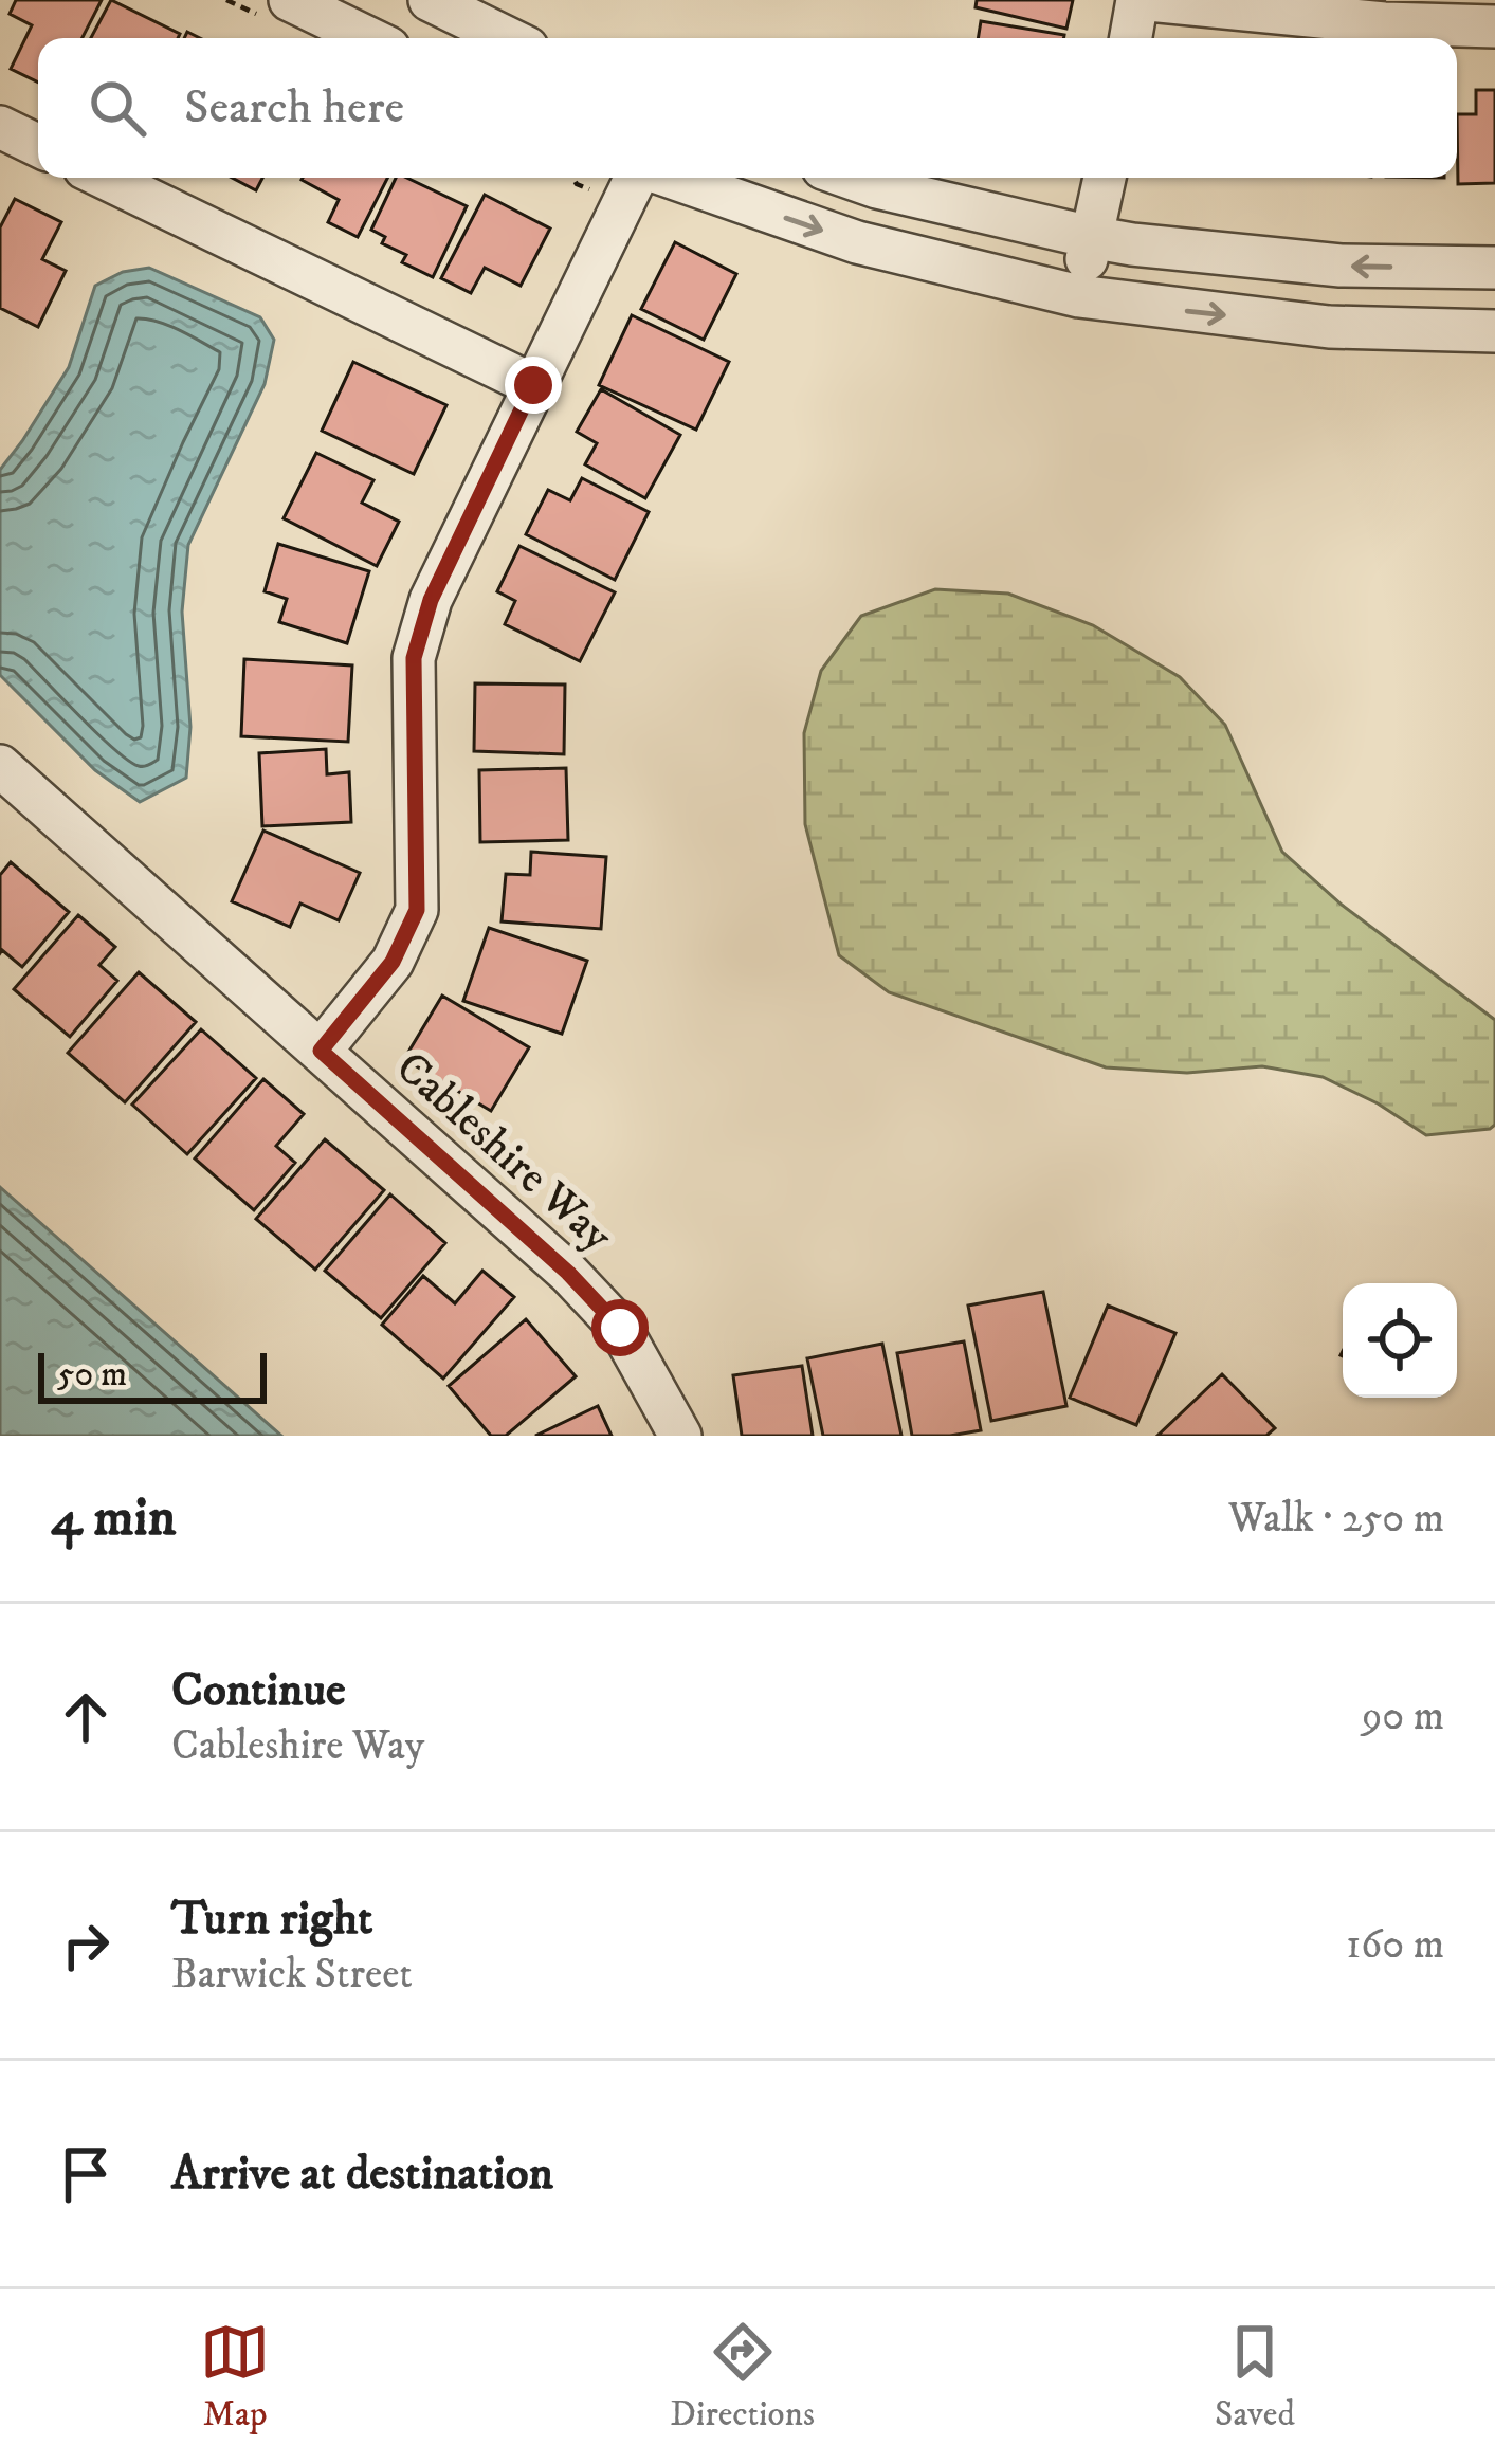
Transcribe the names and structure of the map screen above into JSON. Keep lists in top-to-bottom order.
{
  "streets": {
    "street": ["Cableshire Way"]
  },
  "scale_bar": "50 m",
  "page": {
    "search": "Search here",
    "scale": "50 m",
    "heading": ["4 min", "Walk · 250 m"],
    "list": [
      ["Continue", "Cableshire Way", "90 m"],
      ["Turn right", "Barwick Street", "160 m"],
      "Arrive at destination"
    ],
    "nav": ["Map", "Directions", "Saved"]
  }
}
